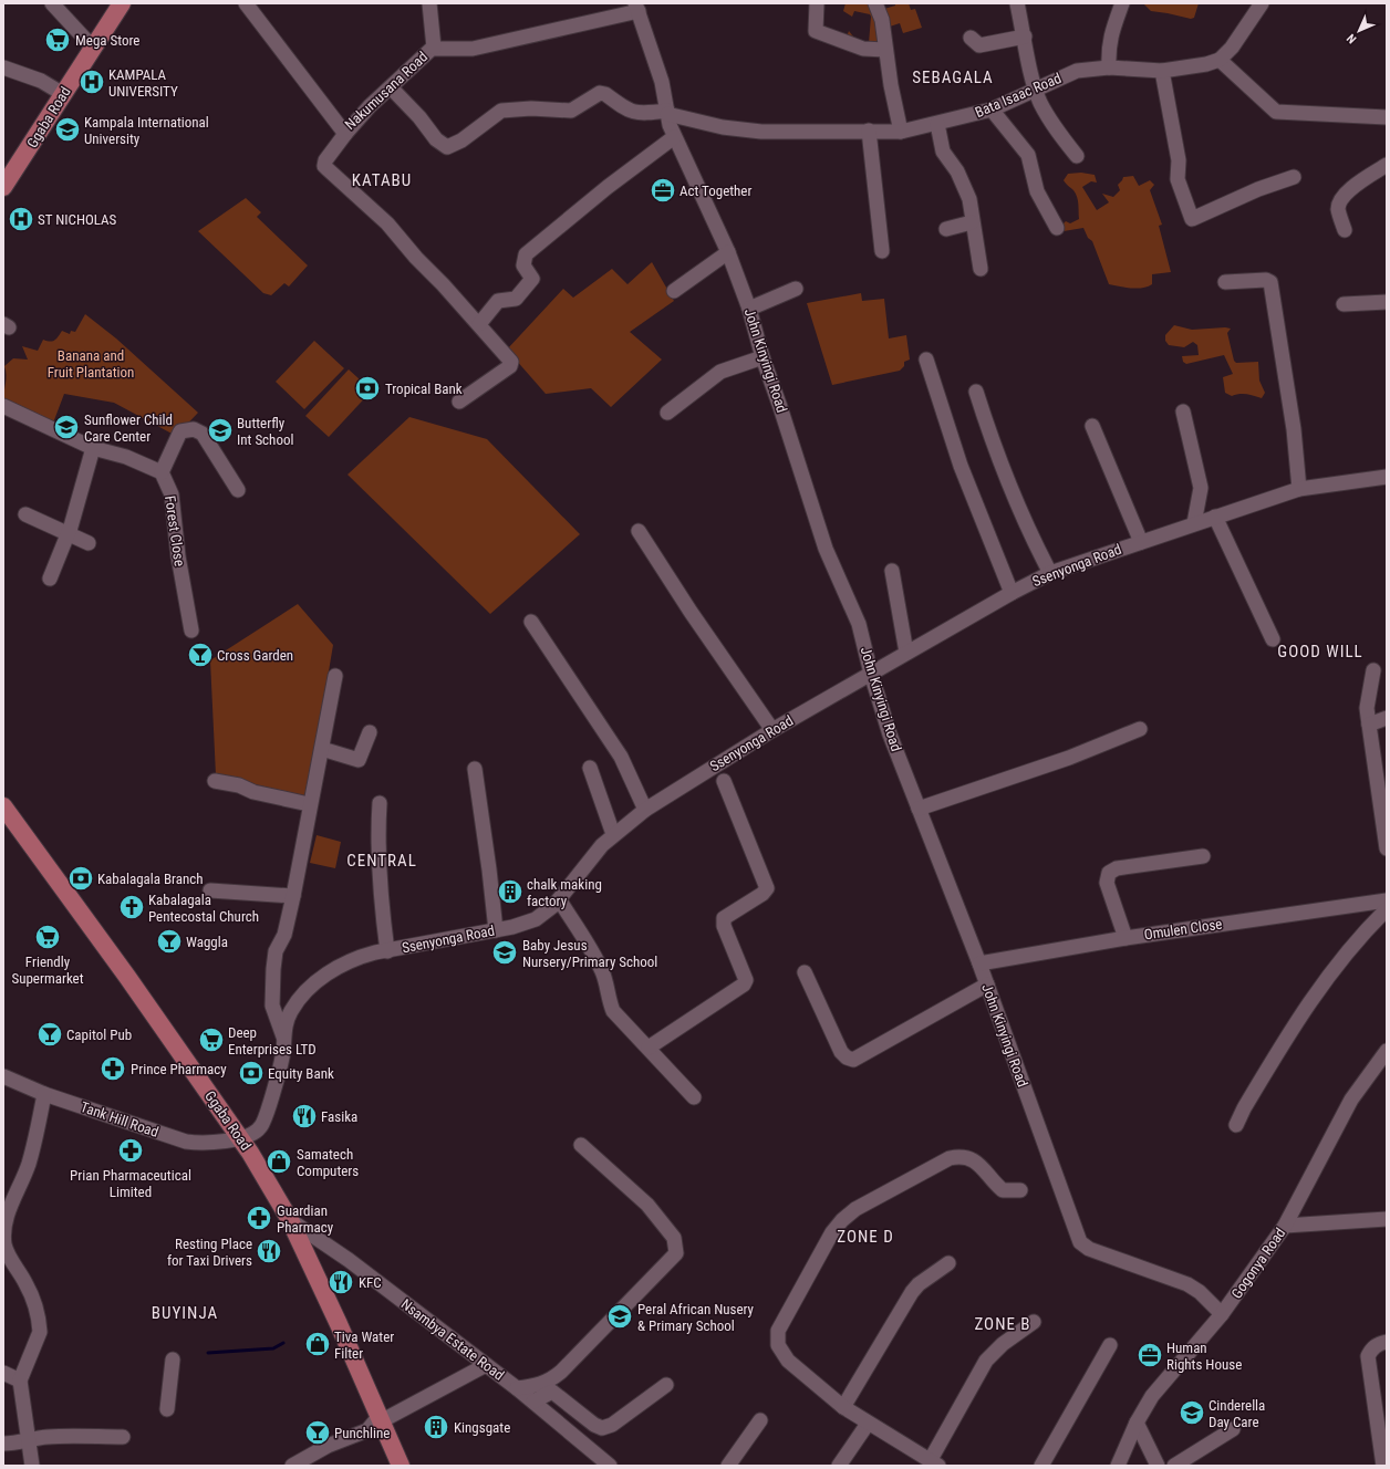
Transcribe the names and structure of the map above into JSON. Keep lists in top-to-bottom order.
{
  "streets": {
    "main road": ["Ggaba Road"],
    "street": [
      "Nakumusana Road",
      "Bata Isaac Road",
      "John Kinyingi Road",
      "Forest Close",
      "Ssenyonga Road",
      "Omulen Close",
      "Tank Hill Road",
      "Gogonya Road",
      "Nsambya Estate Road"
    ]
  },
  "crossings": [
    ["Nakumusana Road", "John Kinyingi Road"],
    ["Bata Isaac Road", "John Kinyingi Road"],
    ["Ggaba Road", "Ssenyonga Road"],
    ["Ggaba Road", "Tank Hill Road"],
    ["Ggaba Road", "Nsambya Estate Road"],
    ["John Kinyingi Road", "Ssenyonga Road"],
    ["John Kinyingi Road", "Omulen Close"],
    ["John Kinyingi Road", "Gogonya Road"],
    ["Ssenyonga Road", "Tank Hill Road"]
  ],
  "districts": [
    "SEBAGALA",
    "KATABU",
    "GOOD WILL",
    "CENTRAL",
    "ZONE D",
    "BUYINJA",
    "ZONE B"
  ],
  "parks": ["Banana and Fruit Plantation"],
  "places": {
    "supermarket": ["Mega Store", "Friendly Supermarket", "Deep Enterprises LTD"],
    "hospital": ["KAMPALA UNIVERSITY", "ST NICHOLAS"],
    "school or university": [
      "Kampala International University",
      "Sunflower Child Care Center",
      "Butterfly Int School",
      "Baby Jesus Nursery/Primary School",
      "Peral African Nusery & Primary School",
      "Cinderella Day Care"
    ],
    "office": ["Act Together", "Human Rights House"],
    "bank": ["Tropical Bank", "Kabalagala Branch", "Equity Bank"],
    "bar": [
      "Cross Garden",
      "Waggla",
      "Capitol Pub",
      "Punchline"
    ],
    "building": ["chalk making factory", "Kingsgate"],
    "church": ["Kabalagala Pentecostal Church"],
    "pharmacy": ["Prince Pharmacy", "Prian Pharmaceutical Limited", "Guardian Pharmacy"],
    "restaurant": ["Fasika", "Resting Place for Taxi Drivers", "KFC"],
    "shop": ["Samatech Computers", "Tiva Water Filter"]
  },
  "north": "bottom left"
}
